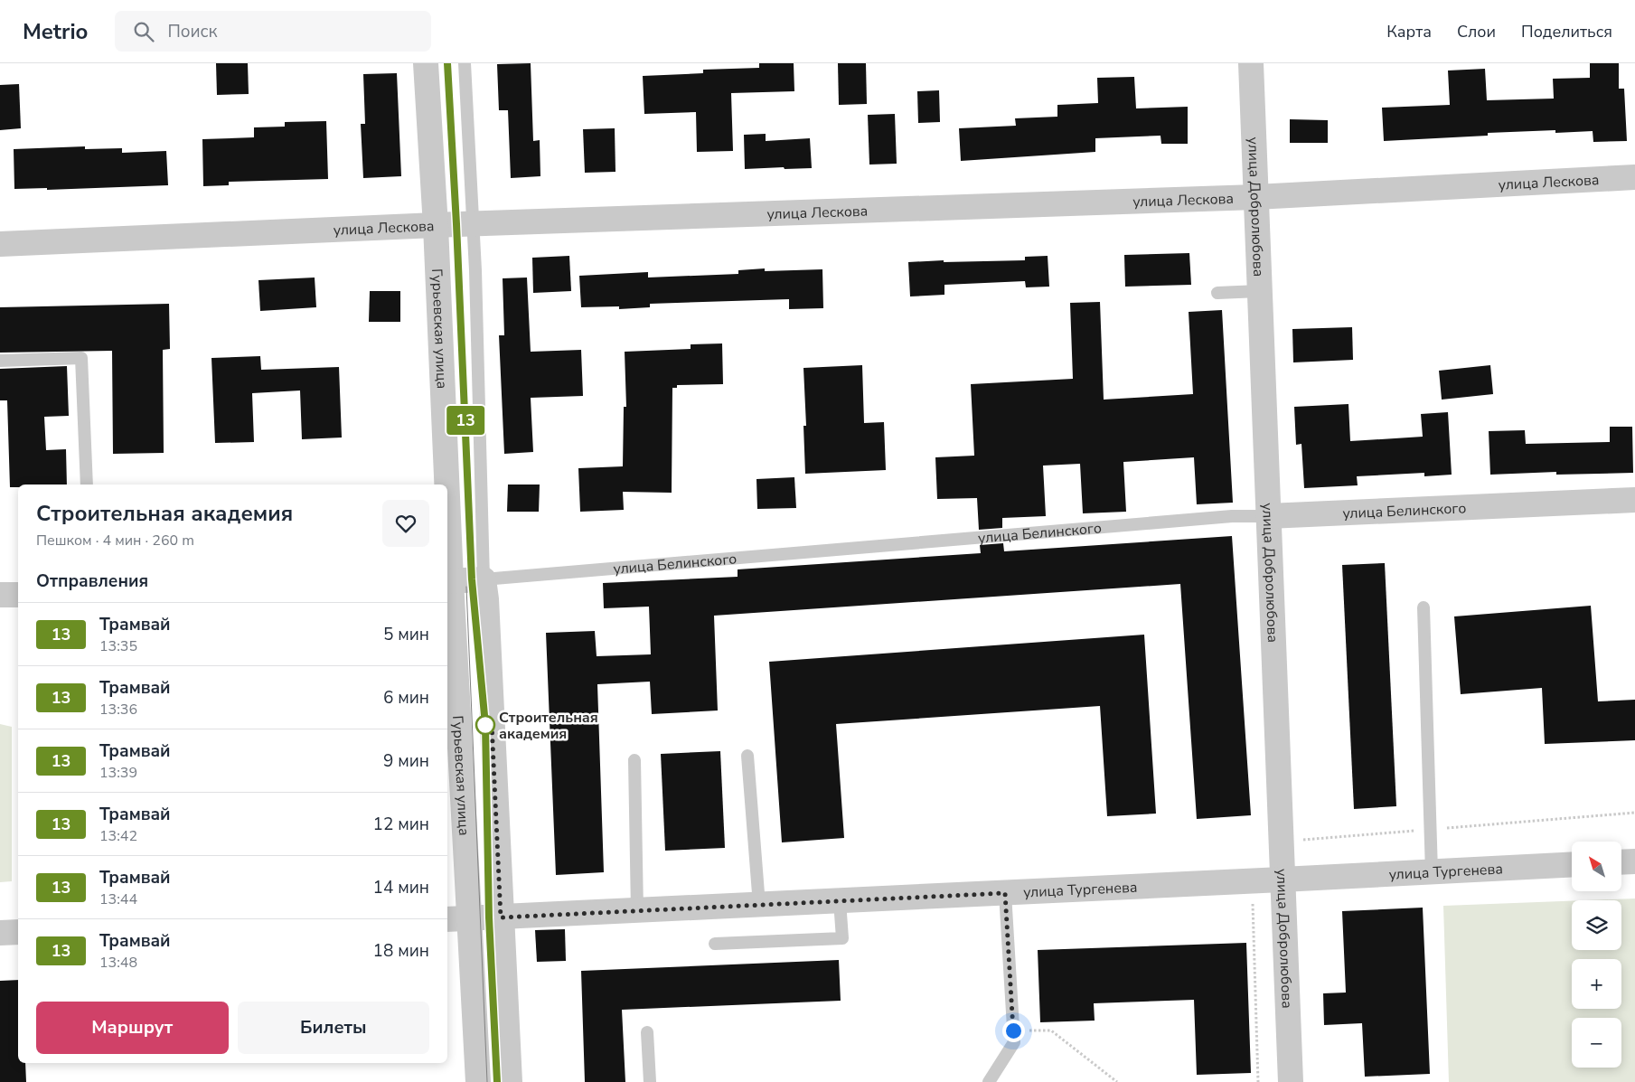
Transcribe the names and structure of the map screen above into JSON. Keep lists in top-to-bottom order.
{
  "streets": {
    "street": [
      "улица Лескова",
      "улица Добролюбова",
      "Гурьевская улица",
      "улица Белинского",
      "улица Тургенева"
    ]
  },
  "crossings": [
    ["улица Лескова", "улица Добролюбова"],
    ["улица Лескова", "Гурьевская улица"],
    ["улица Добролюбова", "улица Белинского"],
    ["улица Добролюбова", "улица Тургенева"],
    ["Гурьевская улица", "улица Белинского"],
    ["Гурьевская улица", "улица Тургенева"]
  ],
  "places": ["Строительная академия"],
  "lines": ["tram line 13"],
  "north": "top left",
  "page": {
    "header": "Metrio",
    "search": "Поиск",
    "nav": ["Карта", "Слои", "Поделиться"],
    "on_map": "13",
    "heading": [
      ["Строительная академия", "Пешком · 4 мин · 260 m"],
      "Отправления"
    ],
    "list": [
      {
        "mark": "13",
        "name": "Трамвай",
        "note": "13:35",
        "value": "5 мин"
      },
      {
        "mark": "13",
        "name": "Трамвай",
        "note": "13:36",
        "value": "6 мин"
      },
      {
        "mark": "13",
        "name": "Трамвай",
        "note": "13:39",
        "value": "9 мин"
      },
      {
        "mark": "13",
        "name": "Трамвай",
        "note": "13:42",
        "value": "12 мин"
      },
      {
        "mark": "13",
        "name": "Трамвай",
        "note": "13:44",
        "value": "14 мин"
      },
      {
        "mark": "13",
        "name": "Трамвай",
        "note": "13:48",
        "value": "18 мин"
      }
    ],
    "map_buttons": ["+", "−"],
    "buttons": ["Маршрут", "Билеты"]
  }
}
